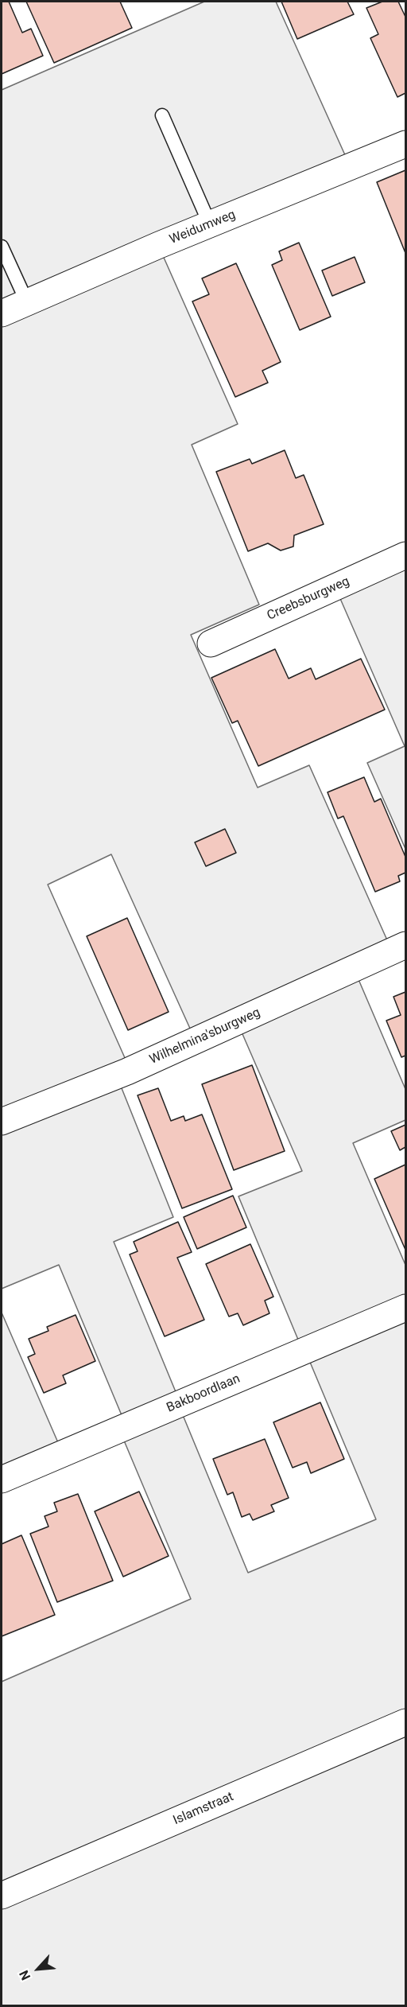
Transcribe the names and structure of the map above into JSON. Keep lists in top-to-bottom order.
{
  "streets": {
    "street": [
      "Weidumweg",
      "Creebsburgweg",
      "Wilhelmina'sburgweg",
      "Bakboordlaan",
      "Islamstraat"
    ]
  },
  "north": "bottom left"
}
